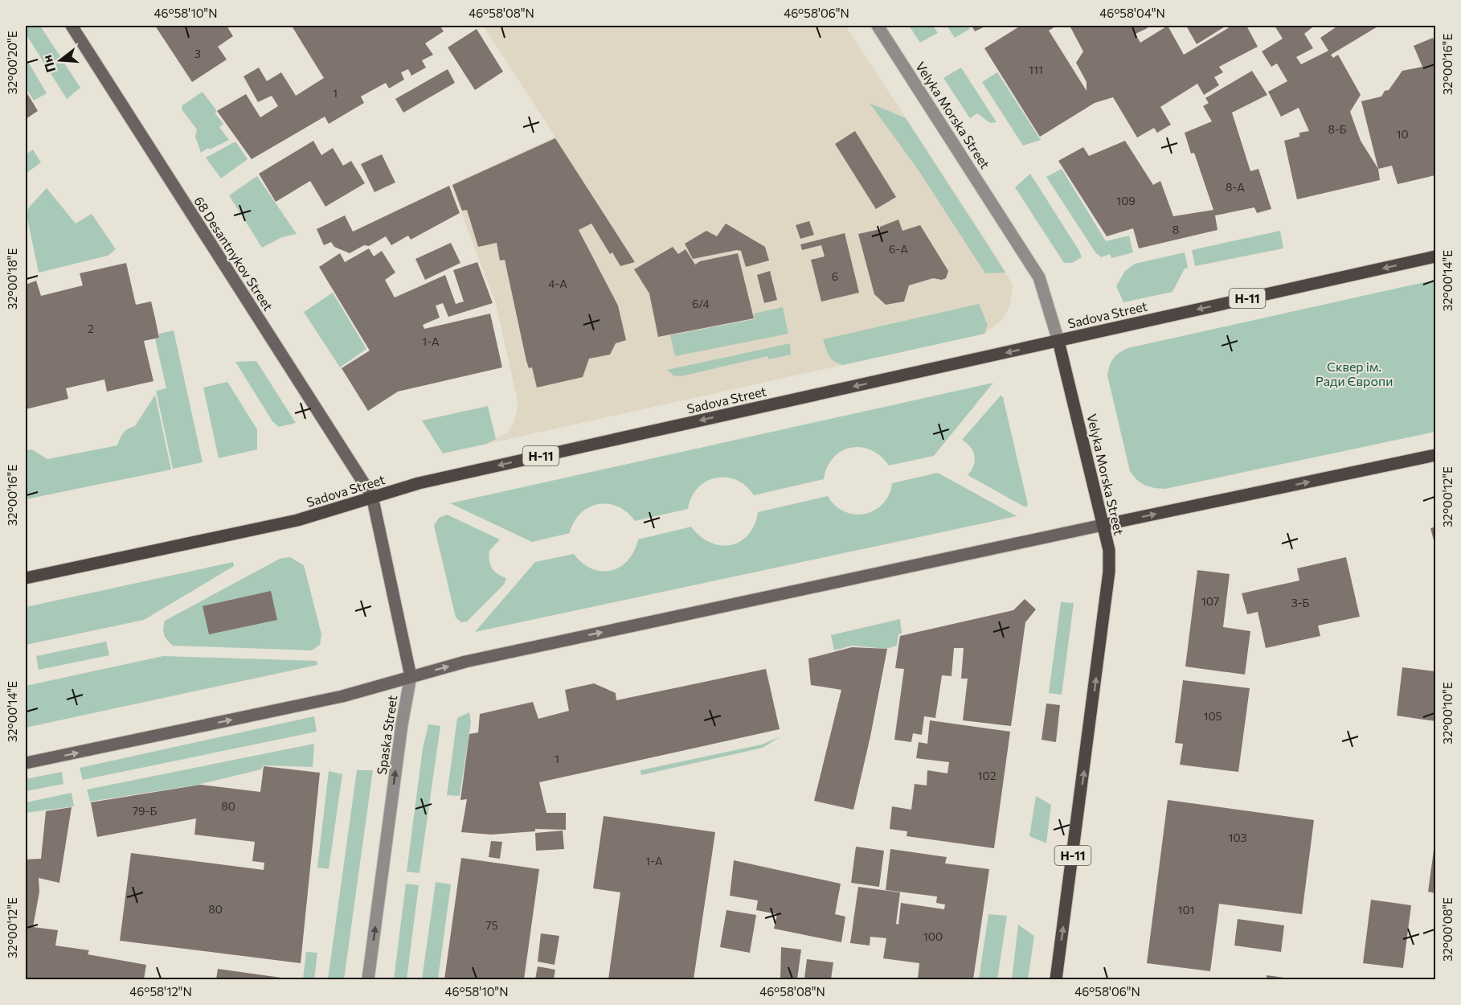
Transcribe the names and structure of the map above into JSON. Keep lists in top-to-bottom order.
{
  "streets": {
    "main road": [
      "Velyka Morska Street",
      "68 Desantnykov Street",
      "Н-11",
      "Sadova Street",
      "Spaska Street"
    ]
  },
  "crossings": [
    ["Velyka Morska Street", "Sadova Street"],
    ["68 Desantnykov Street", "Sadova Street"],
    ["68 Desantnykov Street", "Spaska Street"],
    ["Sadova Street", "Spaska Street"]
  ],
  "one_way": ["Velyka Morska Street", "Sadova Street", "Spaska Street"],
  "parks": ["Сквер ім. Ради Європи"],
  "house_numbers": [
    "3",
    "111",
    "1",
    "8-Б",
    "10",
    "8-А",
    "109",
    "8",
    "6-А",
    "6",
    "4-А",
    "6/4",
    "2",
    "1-А",
    "107",
    "3-Б",
    "105",
    "1",
    "102",
    "80",
    "79-Б",
    "103",
    "1-А",
    "80",
    "101",
    "75",
    "100"
  ],
  "north": "left",
  "coordinates": [
    "46°58'10\"N",
    "46°58'08\"N",
    "46°58'06\"N",
    "46°58'04\"N",
    "32°00'20\"E",
    "32°00'16\"E",
    "32°00'18\"E",
    "32°00'14\"E",
    "32°00'12\"E",
    "32°00'10\"E",
    "32°00'08\"E",
    "46°58'12\"N"
  ]
}
